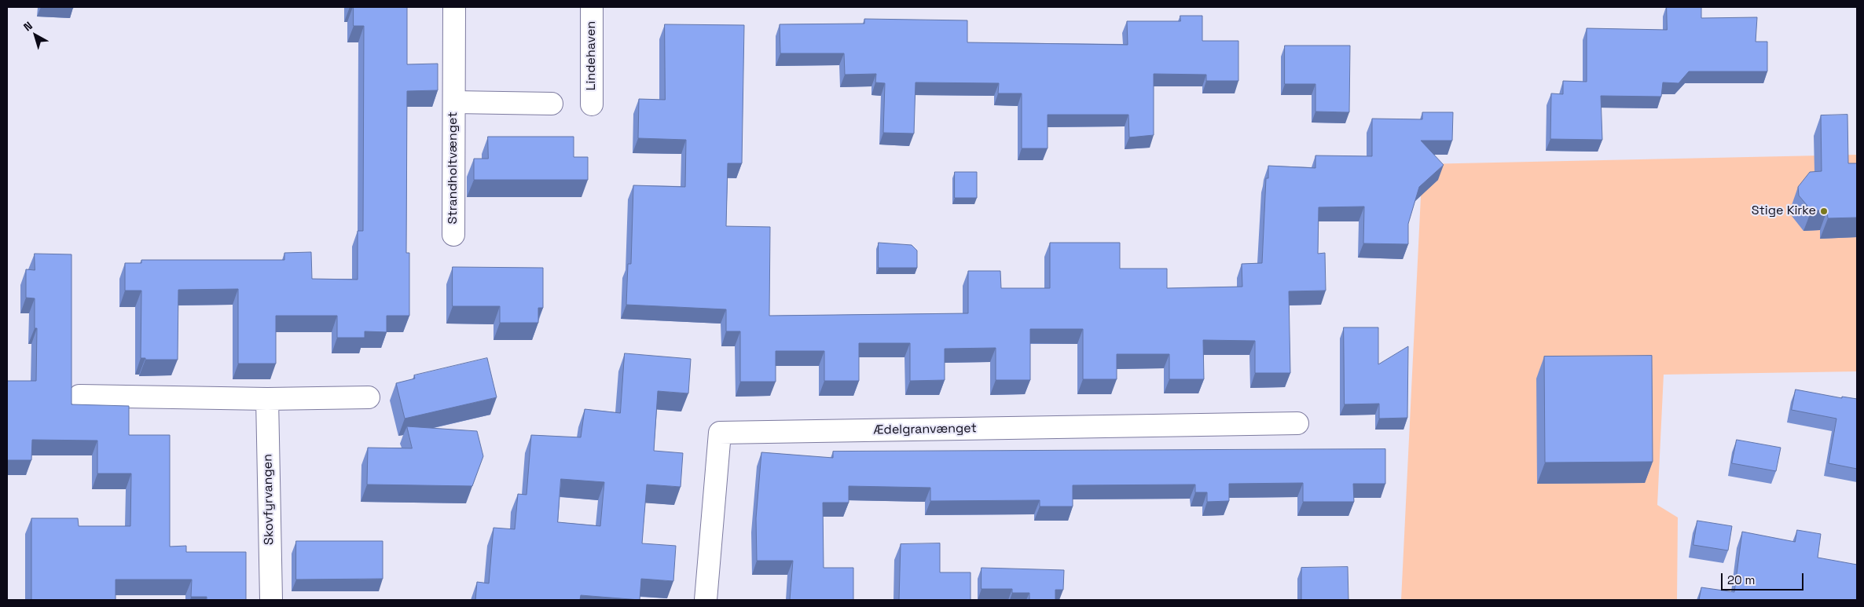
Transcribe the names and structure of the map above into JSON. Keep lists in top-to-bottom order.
{
  "streets": {
    "street": [
      "Lindehaven",
      "Strandholtvænget",
      "Ædelgranvænget",
      "Skovfyrvangen"
    ]
  },
  "places": ["Stige Kirke"],
  "scale_bar": "20 m",
  "north": "top left"
}
